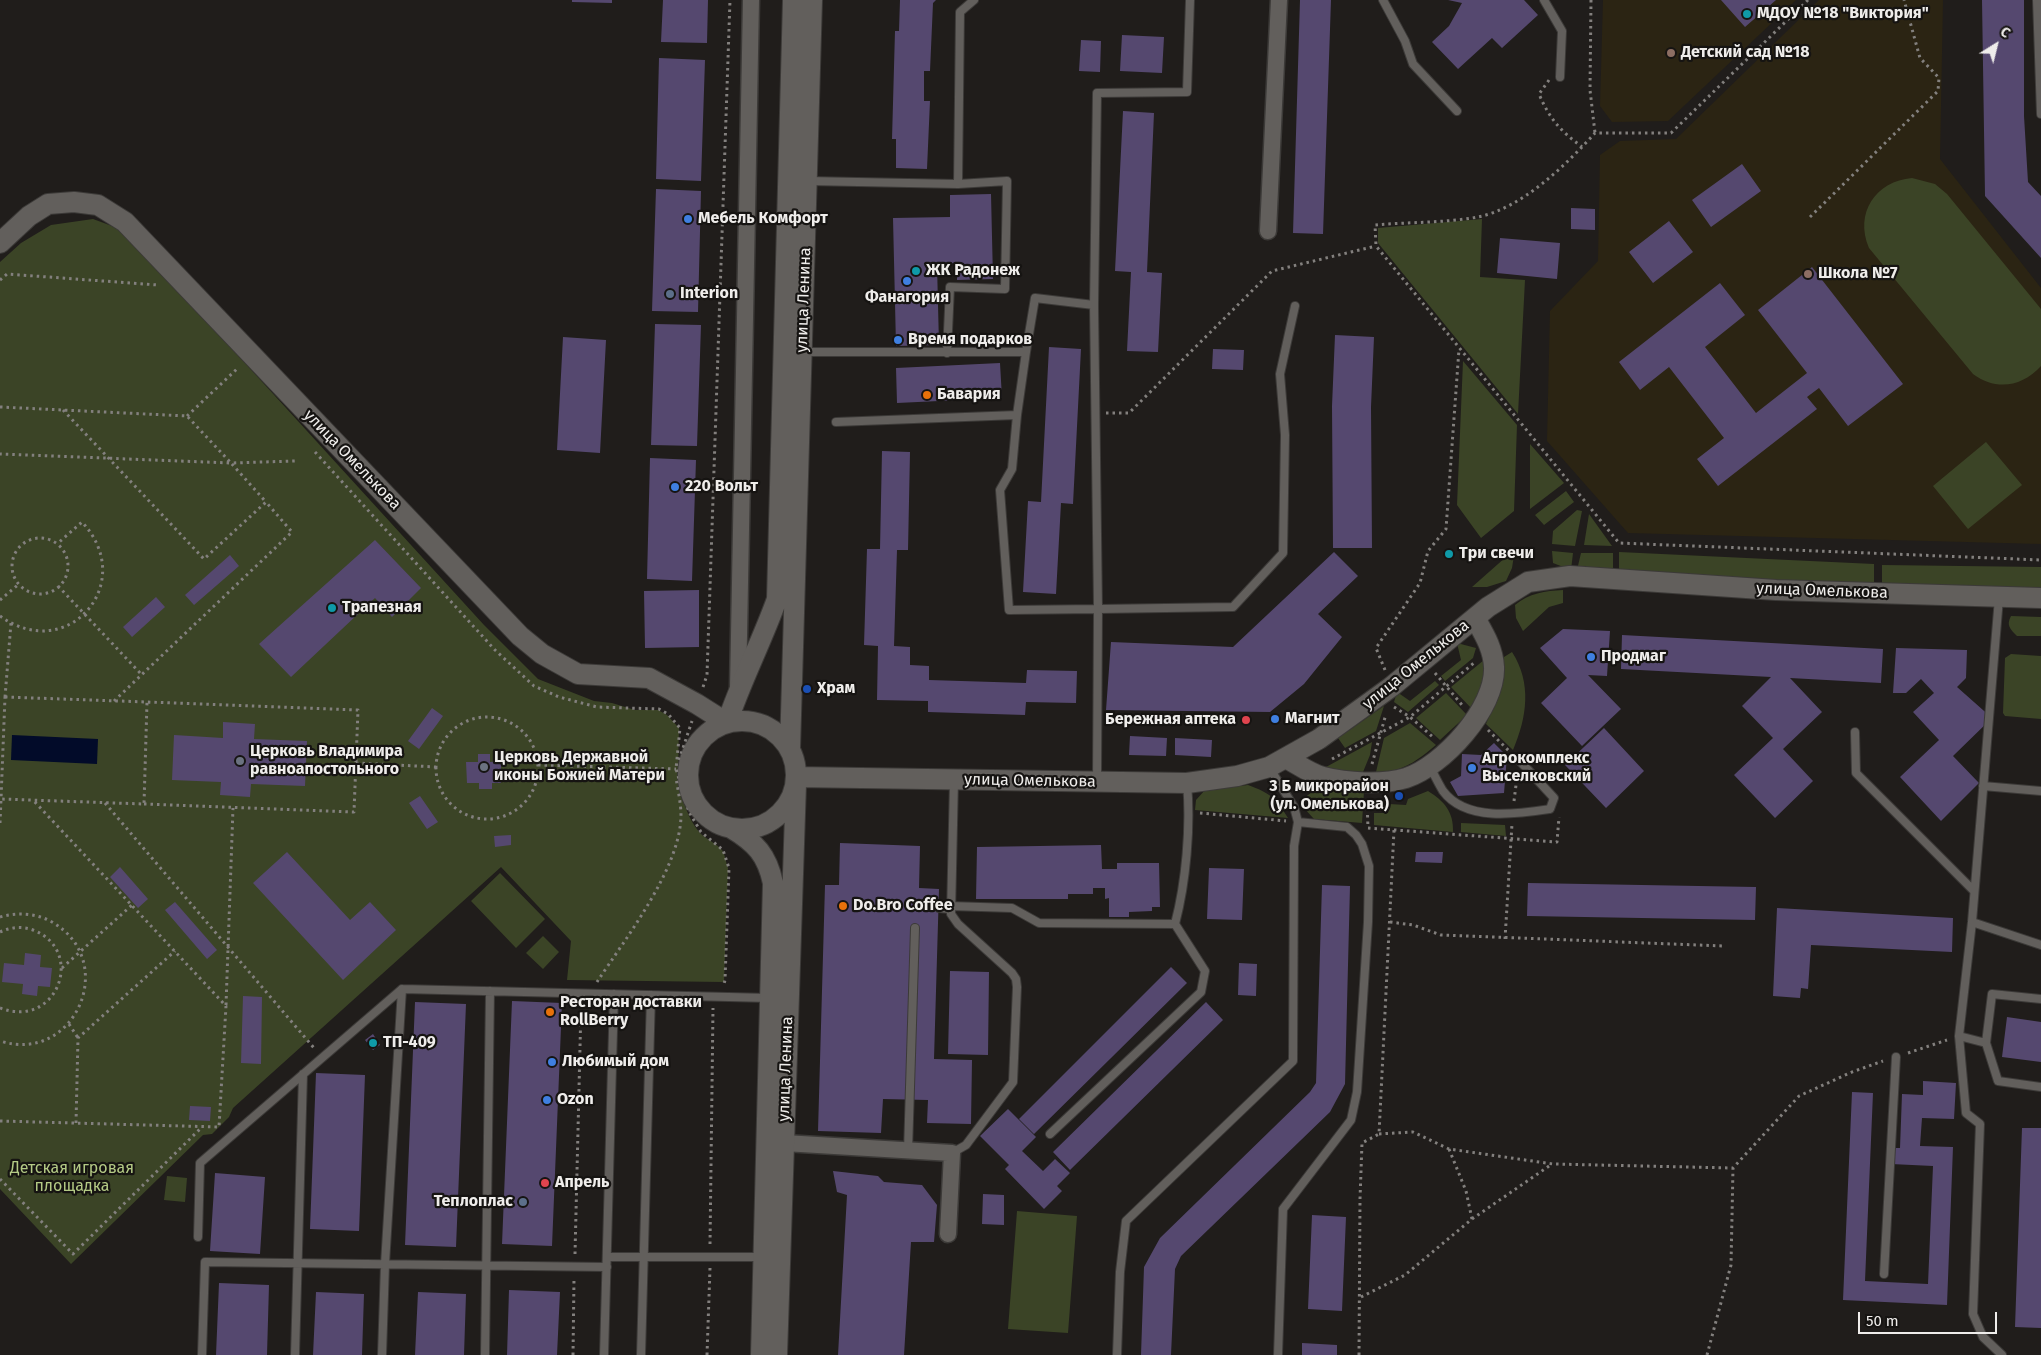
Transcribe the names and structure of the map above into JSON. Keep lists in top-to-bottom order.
{
  "streets": {
    "street": ["улица Ленина", "улица Омелькова"]
  },
  "crossings": [
    ["улица Ленина", "улица Омелькова"]
  ],
  "parks": ["Детская игровая площадка"],
  "places": [
    "МДОУ №18 \"Виктория\"",
    "Детский сад №18",
    "Мебель Комфорт",
    "ЖК Радонеж",
    "Школа №7",
    "Фанагория",
    "Interion",
    "Время подарков",
    "Бавария",
    "220 Вольт",
    "Три свечи",
    "Трапезная",
    "Продмаг",
    "Храм",
    "Магнит",
    "Бережная аптека",
    "Церковь Владимира равноапостольного",
    "Церковь Державной иконы Божией Матери",
    "Агрокомплекс Выселковский",
    "3 Б микрорайон (ул. Омелькова)",
    "Do.Bro Coffee",
    "Ресторан доставки RollBerry",
    "ТП-409",
    "Любимый дом",
    "Ozon",
    "Апрель",
    "Теплоплас"
  ],
  "scale_bar": "50 m",
  "north": "top right"
}
